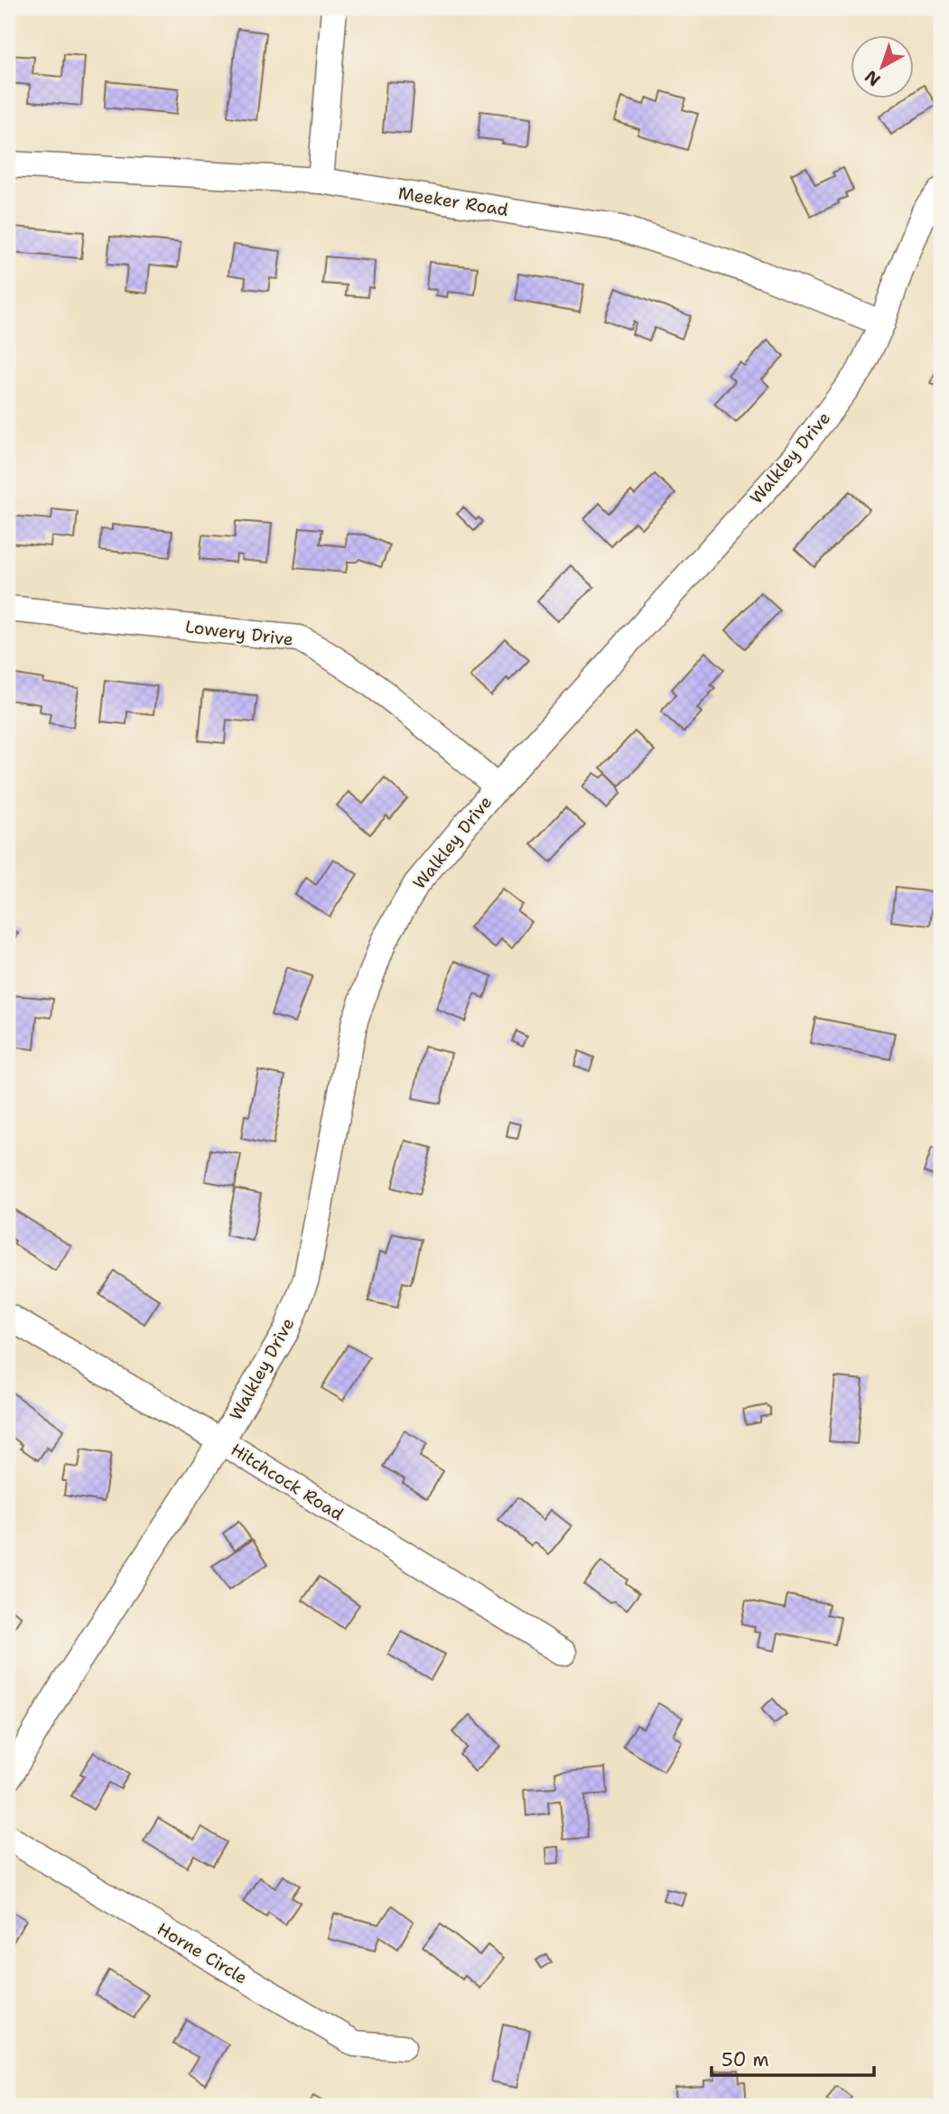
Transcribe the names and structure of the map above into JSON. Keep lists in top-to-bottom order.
{
  "streets": {
    "street": [
      "Meeker Road",
      "Walkley Drive",
      "Lowery Drive",
      "Hitchcock Road",
      "Horne Circle"
    ]
  },
  "crossings": [
    ["Meeker Road", "Walkley Drive"],
    ["Walkley Drive", "Lowery Drive"],
    ["Walkley Drive", "Hitchcock Road"]
  ],
  "scale_bar": "50 m",
  "north": "bottom left"
}
